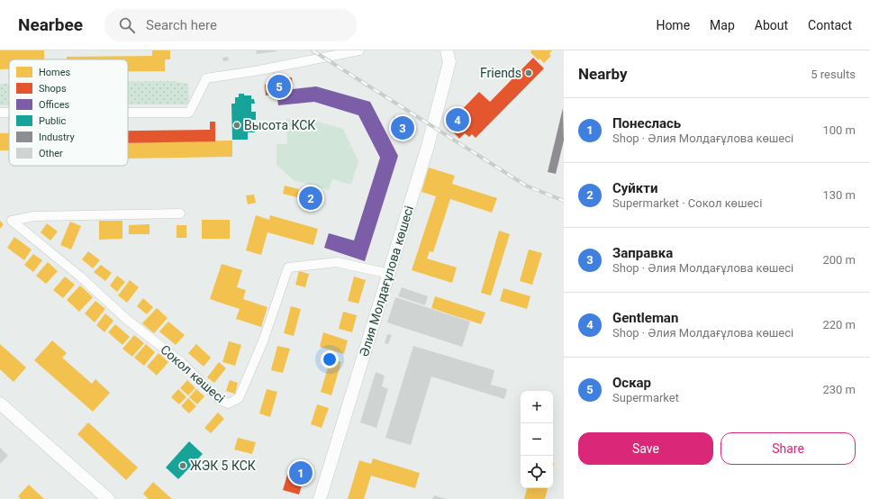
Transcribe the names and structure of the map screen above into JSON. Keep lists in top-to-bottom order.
{
  "streets": {
    "main road": ["Әлия Молдағұлова көшесі"],
    "street": ["Сокол көшесі"]
  },
  "crossings": [
    ["Әлия Молдағұлова көшесі", "Сокол көшесі"]
  ],
  "places": ["Friends", "Высота КСК", "ЖЭК 5 КСК"],
  "legend": [
    "Homes",
    "Shops",
    "Offices",
    "Public",
    "Industry",
    "Other"
  ],
  "page": {
    "header": "Nearbee",
    "search": "Search here",
    "nav": [
      "Home",
      "Map",
      "About",
      "Contact"
    ],
    "heading": ["Nearby", "5 results"],
    "pins": [
      "5",
      "4",
      "3",
      "2",
      "1"
    ],
    "list": [
      {
        "mark": "1",
        "name": "Понеслась",
        "note": "Shop · Әлия Молдағұлова көшесі",
        "value": "100 m"
      },
      {
        "mark": "2",
        "name": "Суйкти",
        "note": "Supermarket · Сокол көшесі",
        "value": "130 m"
      },
      {
        "mark": "3",
        "name": "Заправка",
        "note": "Shop · Әлия Молдағұлова көшесі",
        "value": "200 m"
      },
      {
        "mark": "4",
        "name": "Gentleman",
        "note": "Shop · Әлия Молдағұлова көшесі",
        "value": "220 m"
      },
      {
        "mark": "5",
        "name": "Оскар",
        "note": "Supermarket",
        "value": "230 m"
      }
    ],
    "map_buttons": ["+", "−"],
    "buttons": ["Save", "Share"]
  }
}
